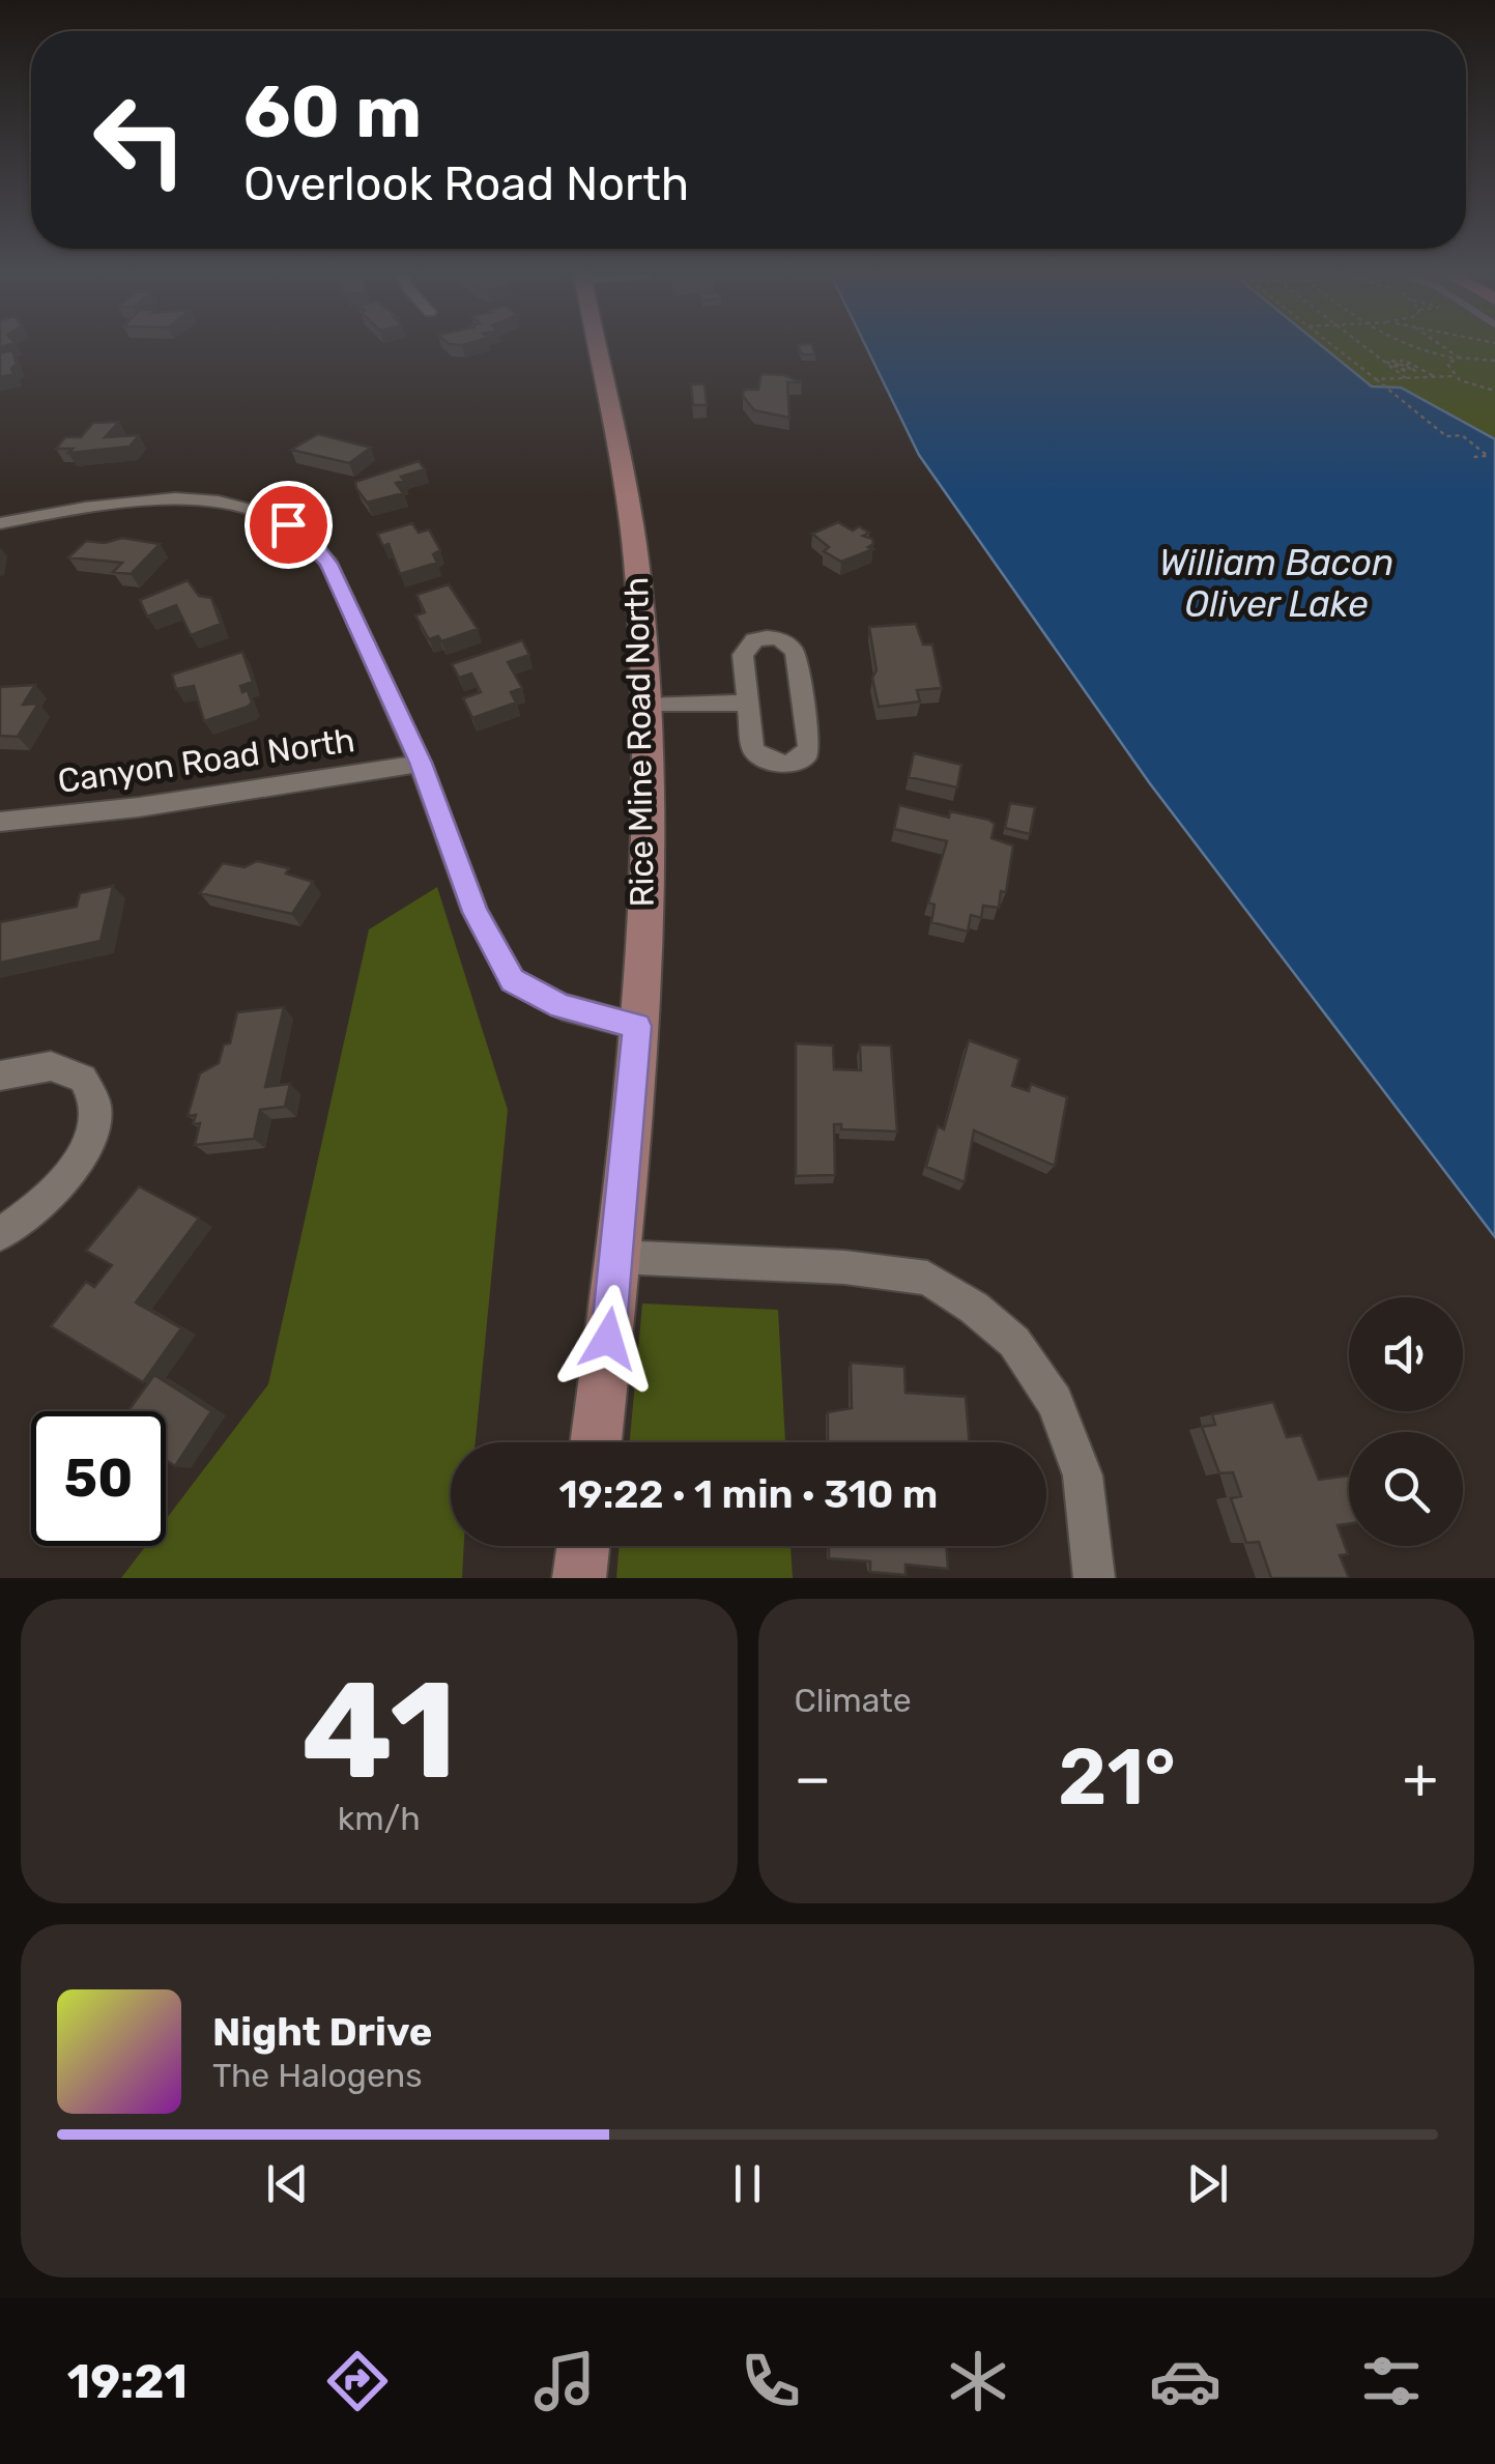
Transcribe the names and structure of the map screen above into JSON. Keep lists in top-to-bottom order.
{
  "streets": {
    "main road": ["Rice Mine Road North"],
    "street": ["Canyon Road North"]
  },
  "water": ["William Bacon Oliver Lake"],
  "page": {
    "turn": ["60 m", "Overlook Road North"],
    "limit": "50",
    "trip": "19:22 · 1 min · 310 m",
    "tile": [
      ["41", "km/h"],
      "Climate"
    ],
    "heat": ["−", "21°", "+"],
    "song": ["Night Drive", "The Halogens"],
    "tabs": "19:21"
  }
}
